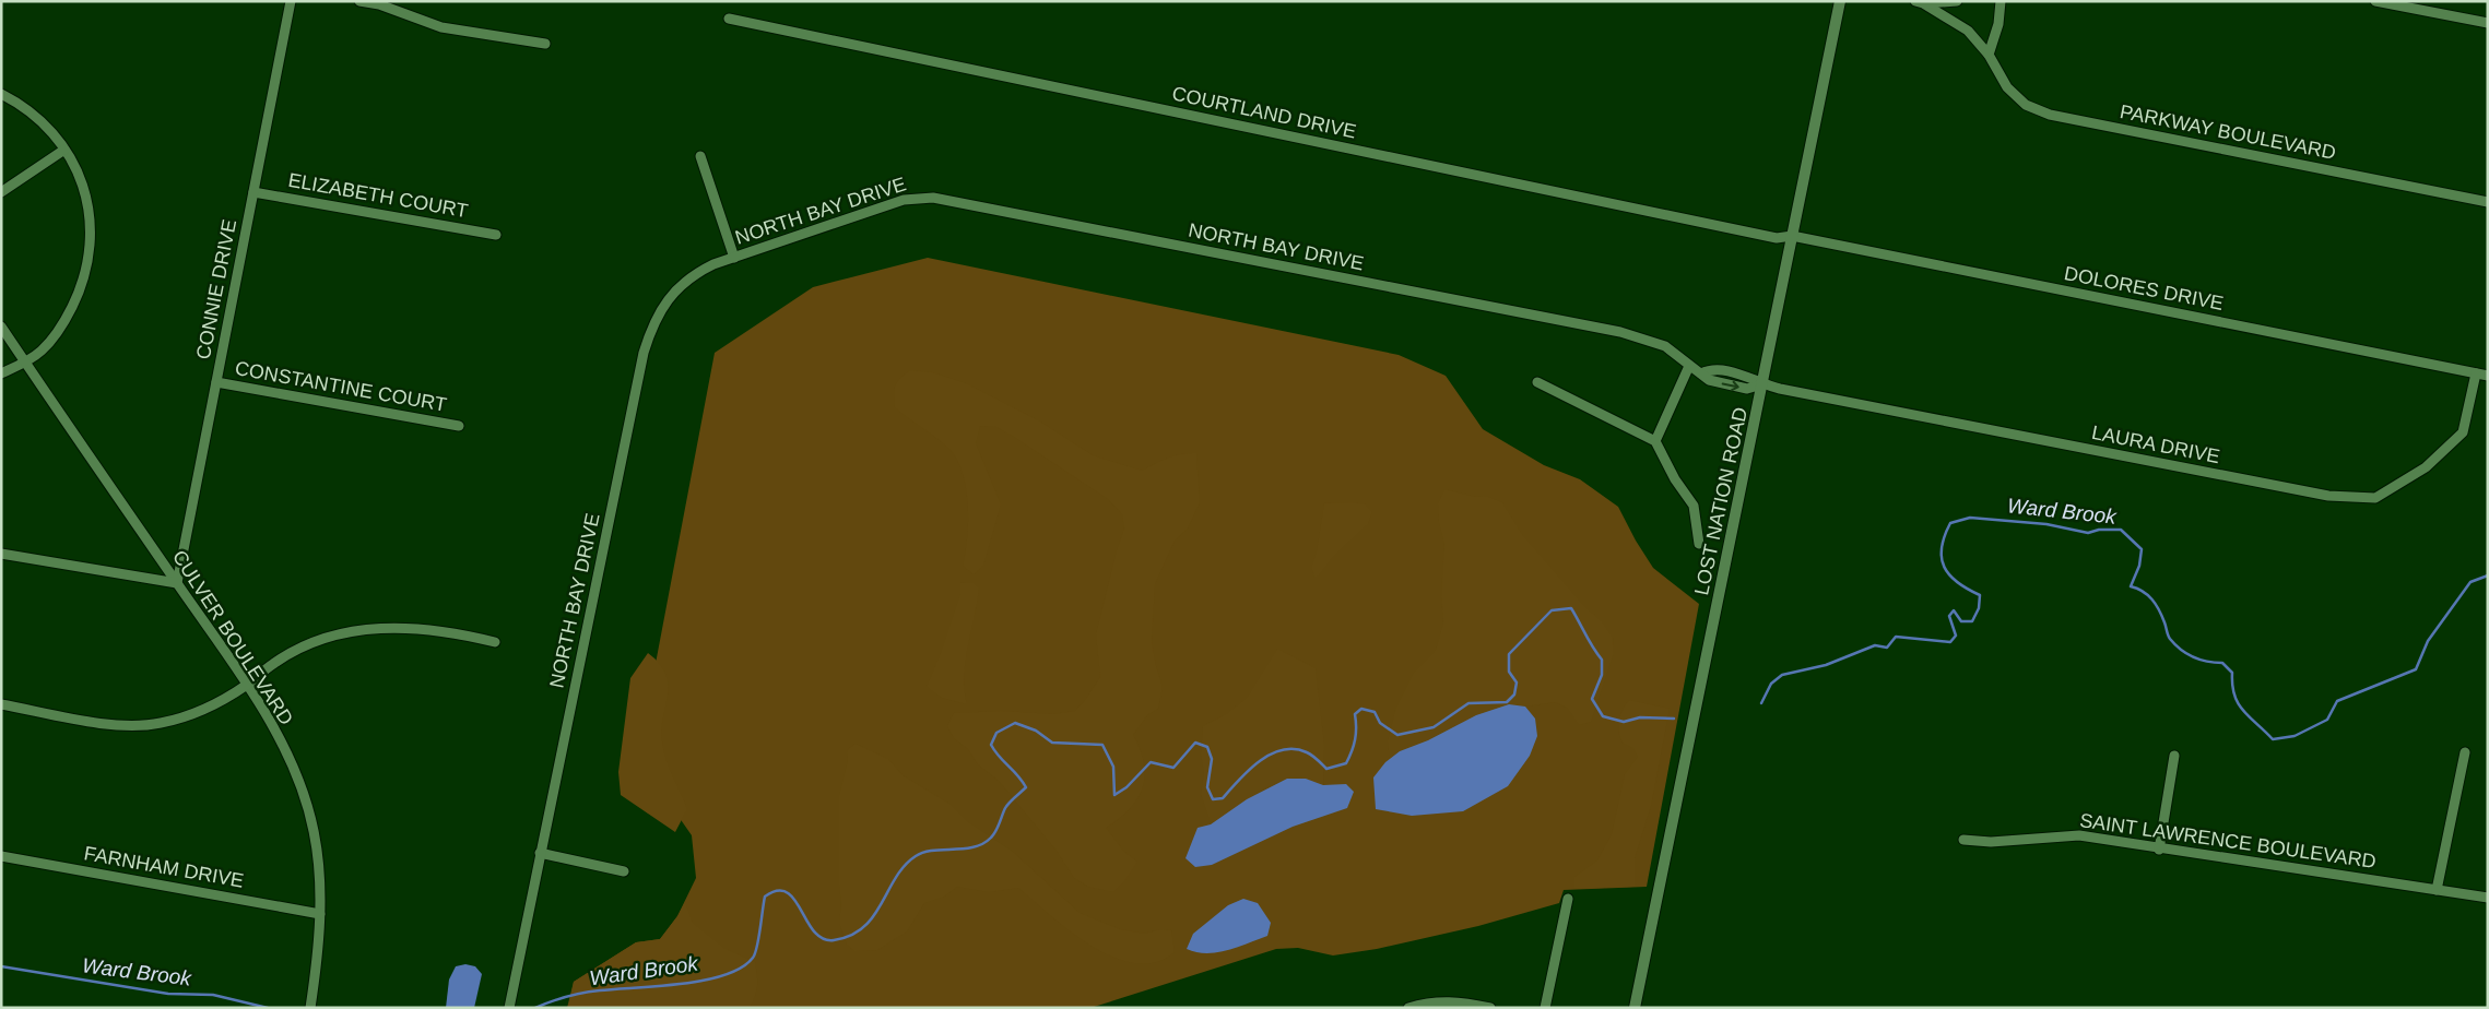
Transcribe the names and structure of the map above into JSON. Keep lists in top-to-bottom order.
{
  "streets": {
    "street": [
      "COURTLAND DRIVE",
      "PARKWAY BOULEVARD",
      "ELIZABETH COURT",
      "NORTH BAY DRIVE",
      "DOLORES DRIVE",
      "CONNIE DRIVE",
      "CONSTANTINE COURT",
      "LAURA DRIVE",
      "LOST NATION ROAD",
      "CULVER BOULEVARD",
      "SAINT LAWRENCE BOULEVARD",
      "FARNHAM DRIVE"
    ]
  },
  "crossings": [
    ["COURTLAND DRIVE", "DOLORES DRIVE"],
    ["COURTLAND DRIVE", "LOST NATION ROAD"],
    ["ELIZABETH COURT", "CONNIE DRIVE"],
    ["NORTH BAY DRIVE", "LAURA DRIVE"],
    ["NORTH BAY DRIVE", "LOST NATION ROAD"],
    ["DOLORES DRIVE", "LAURA DRIVE"],
    ["DOLORES DRIVE", "LOST NATION ROAD"],
    ["CONNIE DRIVE", "CONSTANTINE COURT"],
    ["CONNIE DRIVE", "CULVER BOULEVARD"],
    ["LAURA DRIVE", "LOST NATION ROAD"],
    ["CULVER BOULEVARD", "FARNHAM DRIVE"]
  ],
  "water": ["Ward Brook"]
}
